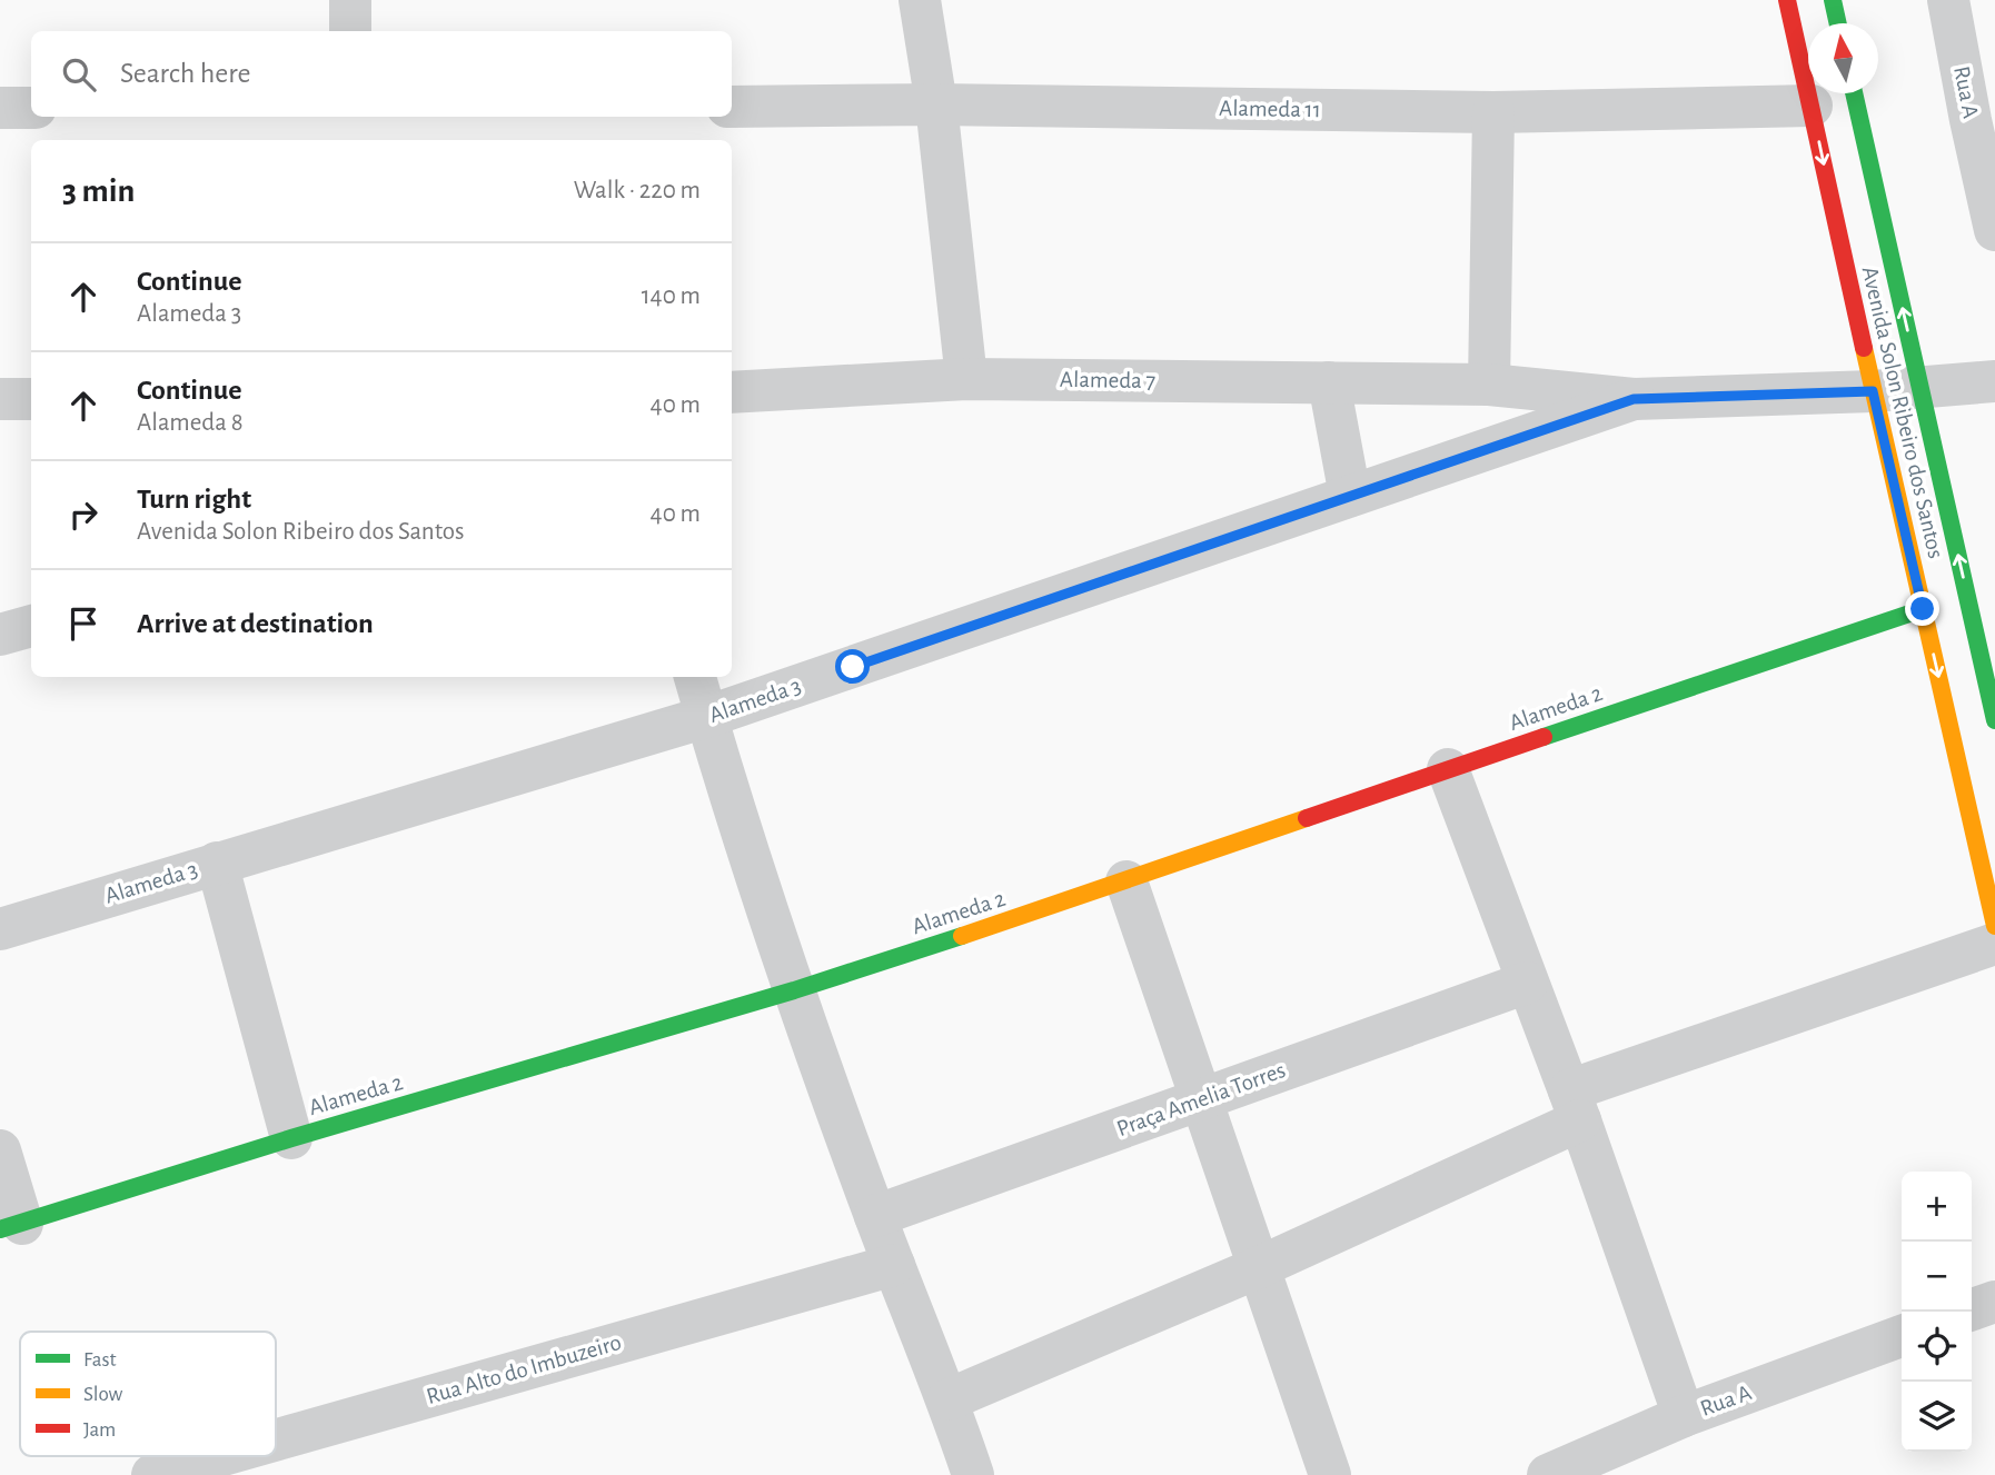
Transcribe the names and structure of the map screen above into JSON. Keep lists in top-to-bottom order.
{
  "streets": {
    "street": [
      "Rua A",
      "Alameda 11",
      "Alameda 7",
      "Avenida Solon Ribeiro dos Santos",
      "Alameda 3",
      "Alameda 2",
      "Praça Amelia Torres",
      "Rua Alto do Imbuzeiro"
    ]
  },
  "crossings": [
    ["Alameda 11", "Avenida Solon Ribeiro dos Santos"],
    ["Alameda 7", "Alameda 3"],
    ["Avenida Solon Ribeiro dos Santos", "Alameda 2"]
  ],
  "legend": ["Fast", "Slow", "Jam"],
  "north": "top",
  "page": {
    "search": "Search here",
    "heading": ["3 min", "Walk · 220 m"],
    "list": [
      ["Continue", "Alameda 3", "140 m"],
      ["Continue", "Alameda 8", "40 m"],
      ["Turn right", "Avenida Solon Ribeiro dos Santos", "40 m"],
      "Arrive at destination"
    ],
    "map_buttons": ["+", "−"]
  }
}
